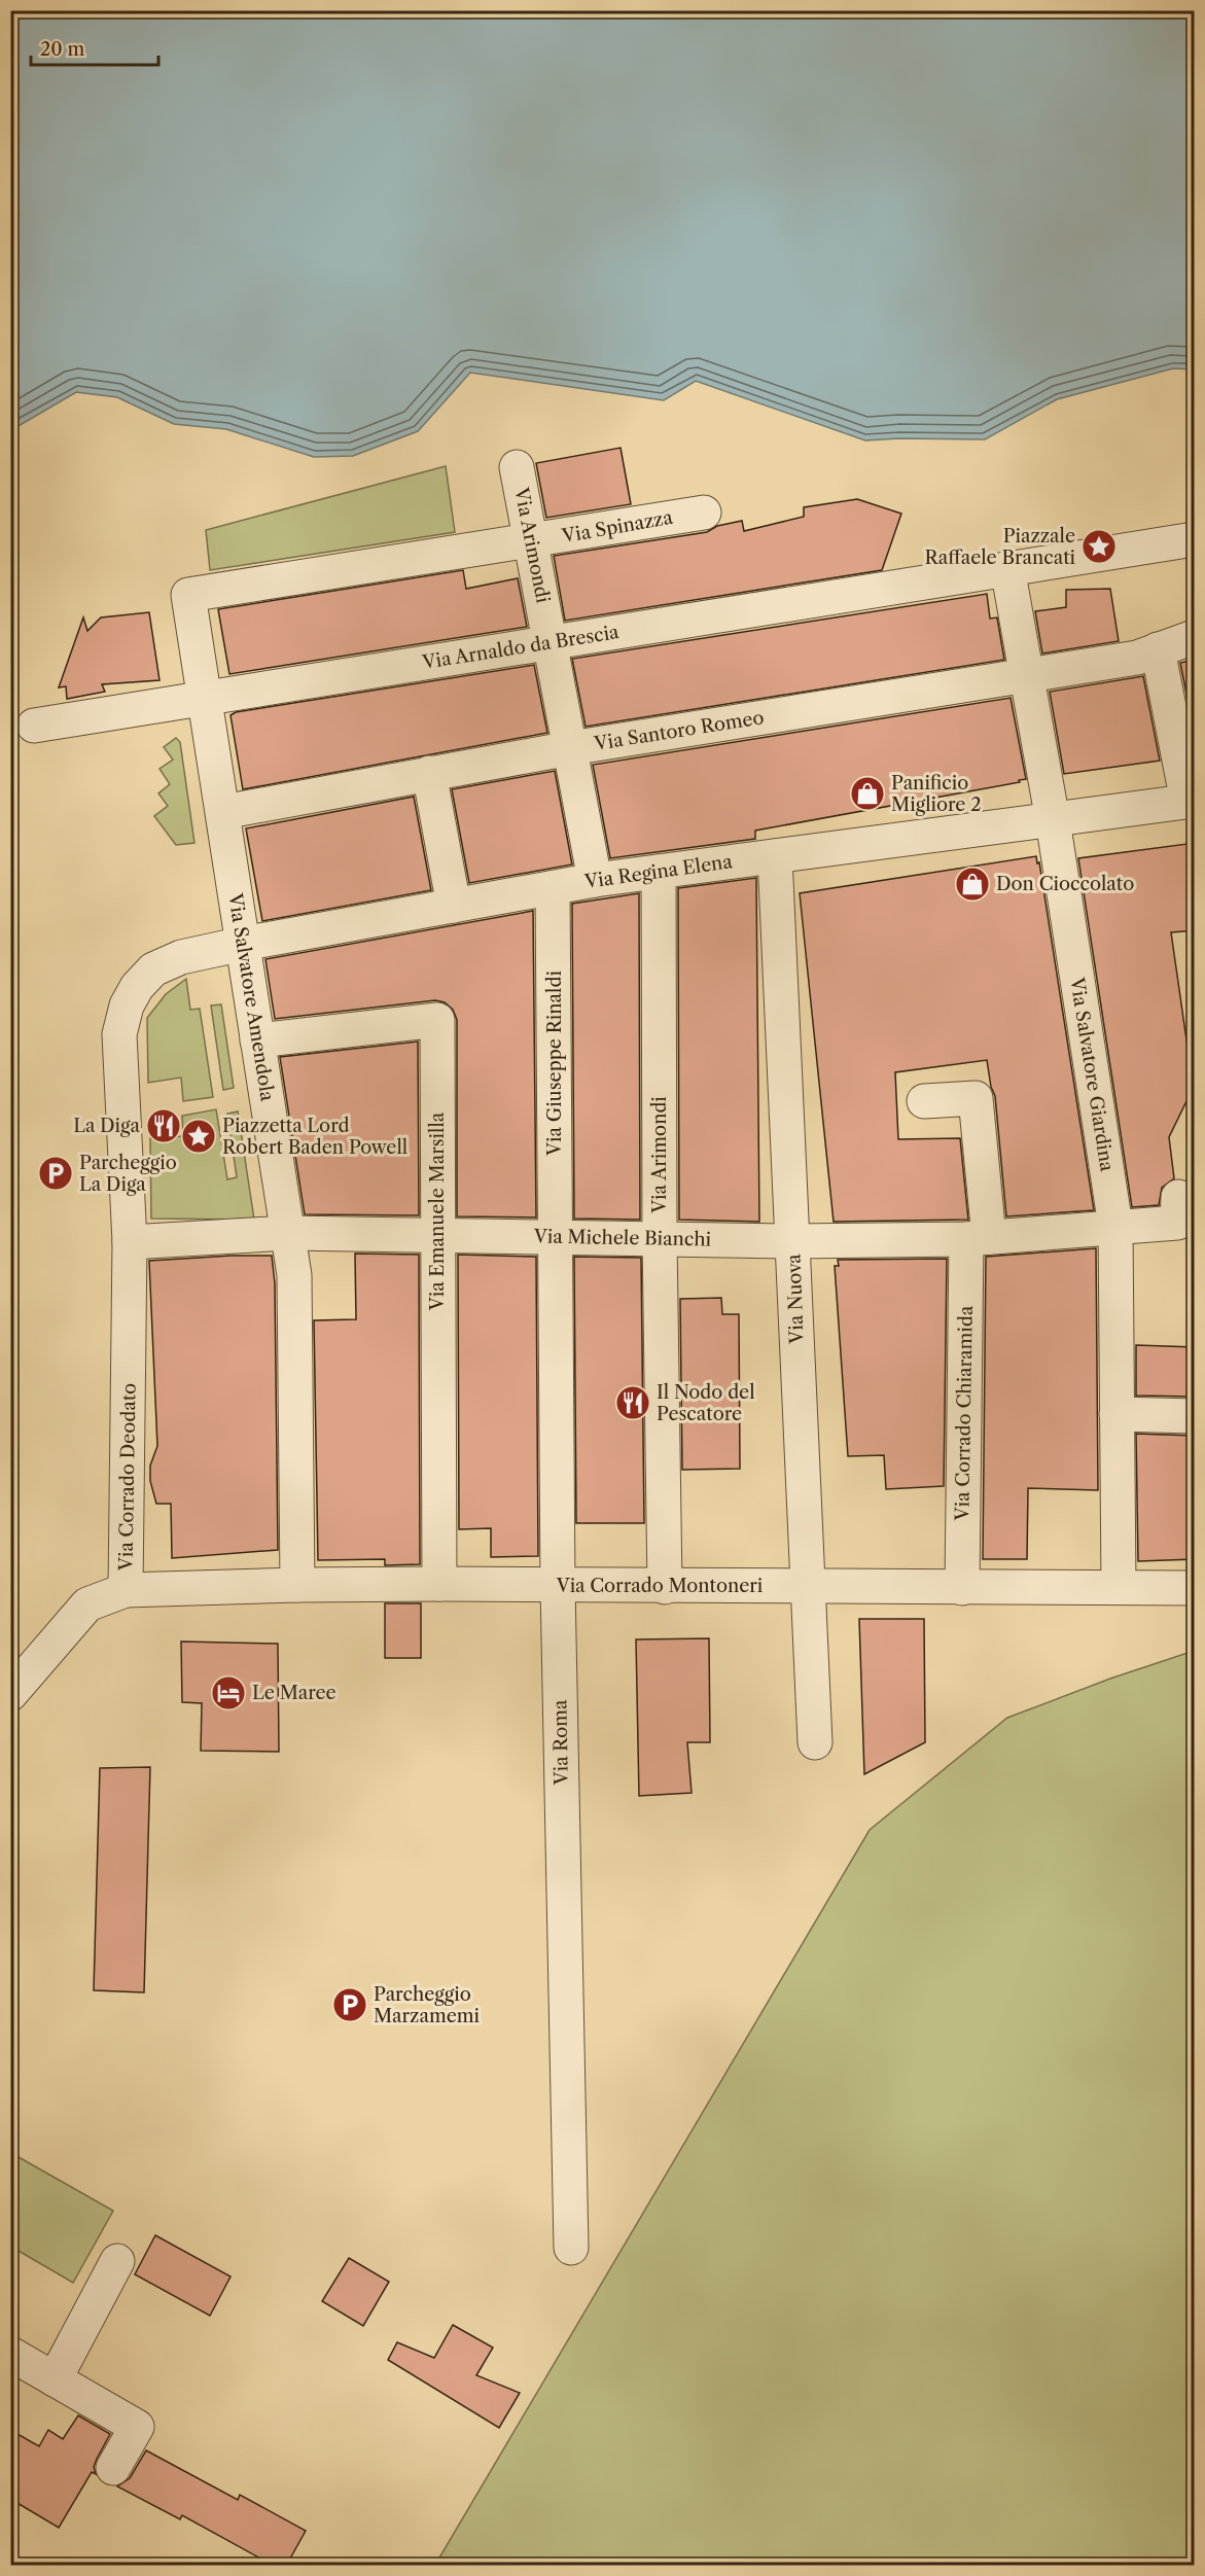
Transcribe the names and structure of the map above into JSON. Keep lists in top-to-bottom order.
{
  "streets": {
    "street": [
      "Via Spinazza",
      "Via Arimondi",
      "Via Arnaldo da Brescia",
      "Via Santoro Romeo",
      "Via Regina Elena",
      "Via Salvatore Amendola",
      "Via Giuseppe Rinaldi",
      "Via Salvatore Giardina",
      "Via Emanuele Marsilla",
      "Via Michele Bianchi",
      "Via Nuova",
      "Via Corrado Chiaramida",
      "Via Corrado Deodato",
      "Via Corrado Montoneri",
      "Via Roma"
    ]
  },
  "crossings": [
    ["Via Spinazza", "Via Arimondi"],
    ["Via Spinazza", "Via Salvatore Amendola"],
    ["Via Arimondi", "Via Arnaldo da Brescia"],
    ["Via Arimondi", "Via Santoro Romeo"],
    ["Via Arimondi", "Via Regina Elena"],
    ["Via Arimondi", "Via Michele Bianchi"],
    ["Via Arimondi", "Via Corrado Montoneri"],
    ["Via Arnaldo da Brescia", "Via Salvatore Amendola"],
    ["Via Arnaldo da Brescia", "Via Salvatore Giardina"],
    ["Via Santoro Romeo", "Via Salvatore Amendola"],
    ["Via Santoro Romeo", "Via Salvatore Giardina"],
    ["Via Regina Elena", "Via Salvatore Amendola"],
    ["Via Regina Elena", "Via Giuseppe Rinaldi"],
    ["Via Regina Elena", "Via Salvatore Giardina"],
    ["Via Regina Elena", "Via Nuova"],
    ["Via Regina Elena", "Via Corrado Deodato"],
    ["Via Salvatore Amendola", "Via Emanuele Marsilla"],
    ["Via Salvatore Amendola", "Via Michele Bianchi"],
    ["Via Salvatore Amendola", "Via Corrado Montoneri"],
    ["Via Giuseppe Rinaldi", "Via Michele Bianchi"],
    ["Via Giuseppe Rinaldi", "Via Roma"],
    ["Via Salvatore Giardina", "Via Michele Bianchi"],
    ["Via Salvatore Giardina", "Via Corrado Montoneri"],
    ["Via Emanuele Marsilla", "Via Michele Bianchi"],
    ["Via Emanuele Marsilla", "Via Corrado Montoneri"],
    ["Via Michele Bianchi", "Via Nuova"],
    ["Via Michele Bianchi", "Via Corrado Chiaramida"],
    ["Via Michele Bianchi", "Via Corrado Deodato"],
    ["Via Michele Bianchi", "Via Roma"],
    ["Via Nuova", "Via Corrado Montoneri"],
    ["Via Corrado Chiaramida", "Via Corrado Montoneri"],
    ["Via Corrado Deodato", "Via Corrado Montoneri"],
    ["Via Corrado Montoneri", "Via Roma"]
  ],
  "places": {
    "place": ["Piazzale Raffaele Brancati", "Piazzetta Lord Robert Baden Powell"],
    "shop": ["Panificio Migliore 2", "Don Cioccolato"],
    "restaurant": ["La Diga", "Il Nodo del Pescatore"],
    "parking": ["Parcheggio La Diga", "Parcheggio Marzamemi"],
    "hotel": ["Le Maree"]
  },
  "scale_bar": "20 m"
}
